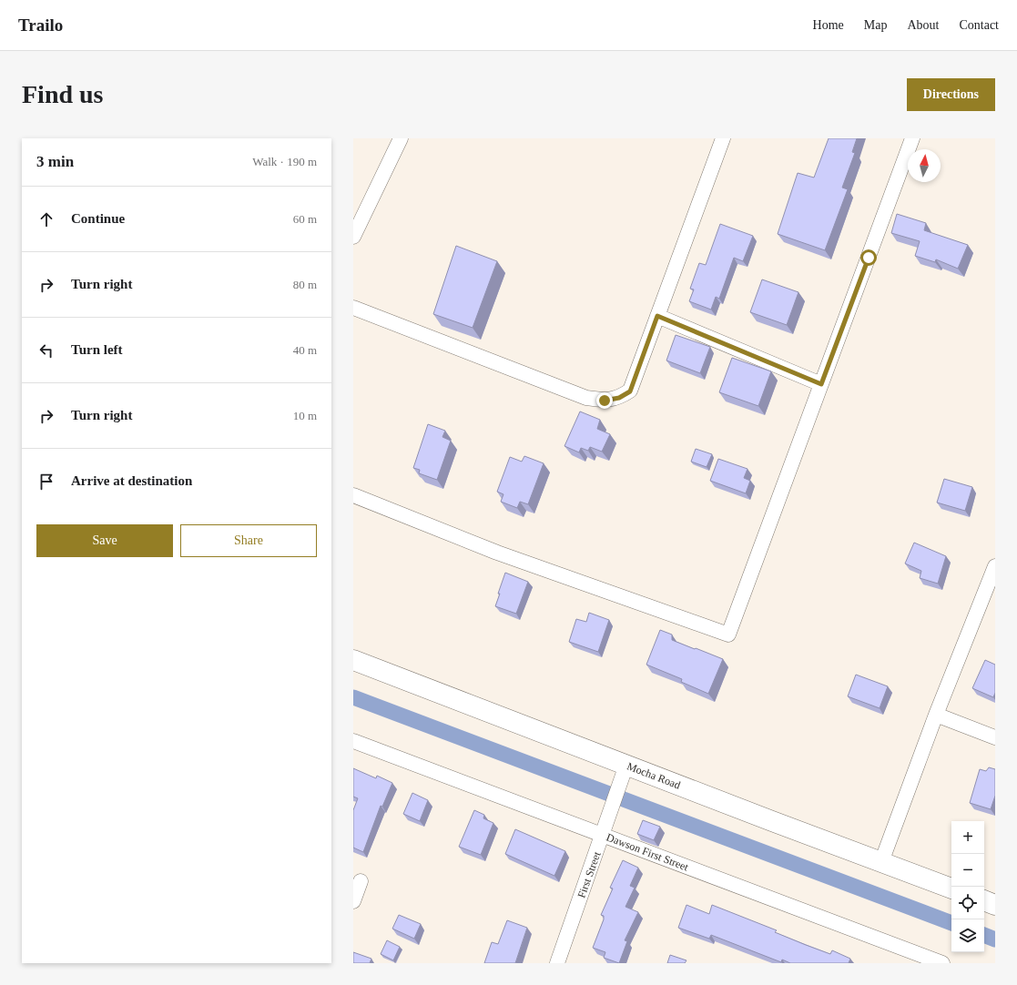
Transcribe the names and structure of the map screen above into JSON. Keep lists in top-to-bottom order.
{
  "streets": {
    "street": ["Mocha Road", "Dawson First Street", "First Street"]
  },
  "crossings": [
    ["Mocha Road", "First Street"],
    ["Dawson First Street", "First Street"]
  ],
  "north": "top",
  "page": {
    "header": "Trailo",
    "nav": [
      "Home",
      "Map",
      "About",
      "Contact"
    ],
    "buttons": [
      "Directions",
      ["Save", "Share"]
    ],
    "title": "Find us",
    "heading": ["3 min", "Walk · 190 m"],
    "list": [
      ["Continue", "60 m"],
      ["Turn right", "80 m"],
      ["Turn left", "40 m"],
      ["Turn right", "10 m"],
      "Arrive at destination"
    ],
    "map_buttons": ["+", "−"]
  }
}
